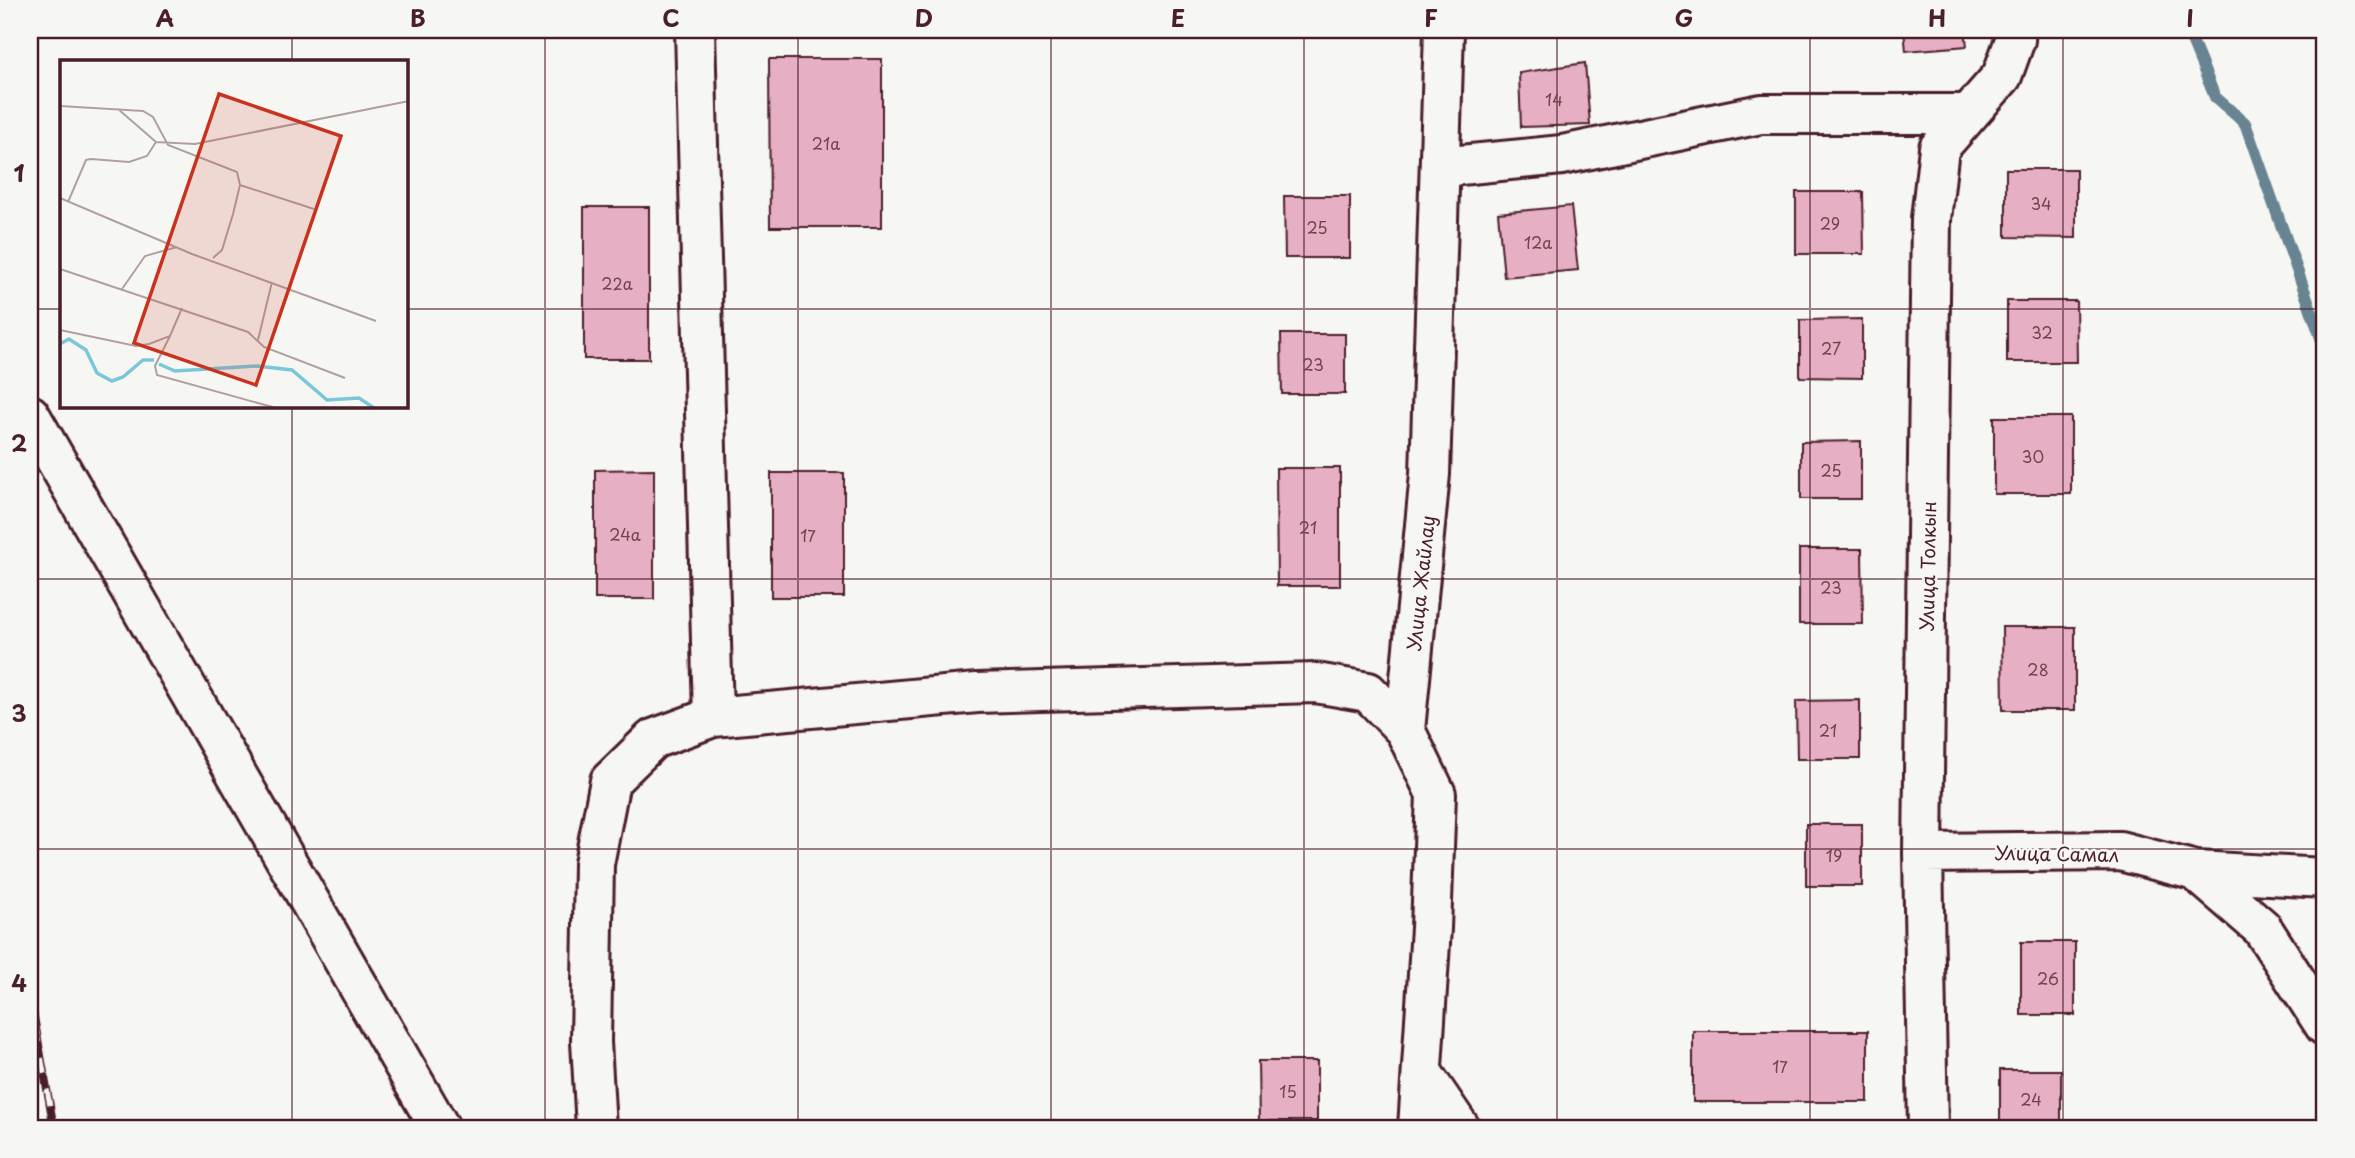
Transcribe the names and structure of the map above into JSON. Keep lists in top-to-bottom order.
{
  "streets": {
    "street": ["Улица Толкын", "Улица Жайлау", "Улица Самал"]
  },
  "crossings": [
    ["Улица Толкын", "Улица Самал"]
  ],
  "house_numbers": [
    "14",
    "21а",
    "34",
    "29",
    "25",
    "12а",
    "22а",
    "32",
    "27",
    "23",
    "30",
    "25",
    "21",
    "24а",
    "17",
    "23",
    "28",
    "21",
    "19",
    "26",
    "17",
    "15",
    "24"
  ],
  "grid": {
    "columns": [
      "A",
      "B",
      "C",
      "D",
      "E",
      "F",
      "G",
      "H",
      "I"
    ],
    "rows": [
      "1",
      "2",
      "3",
      "4"
    ]
  }
}
